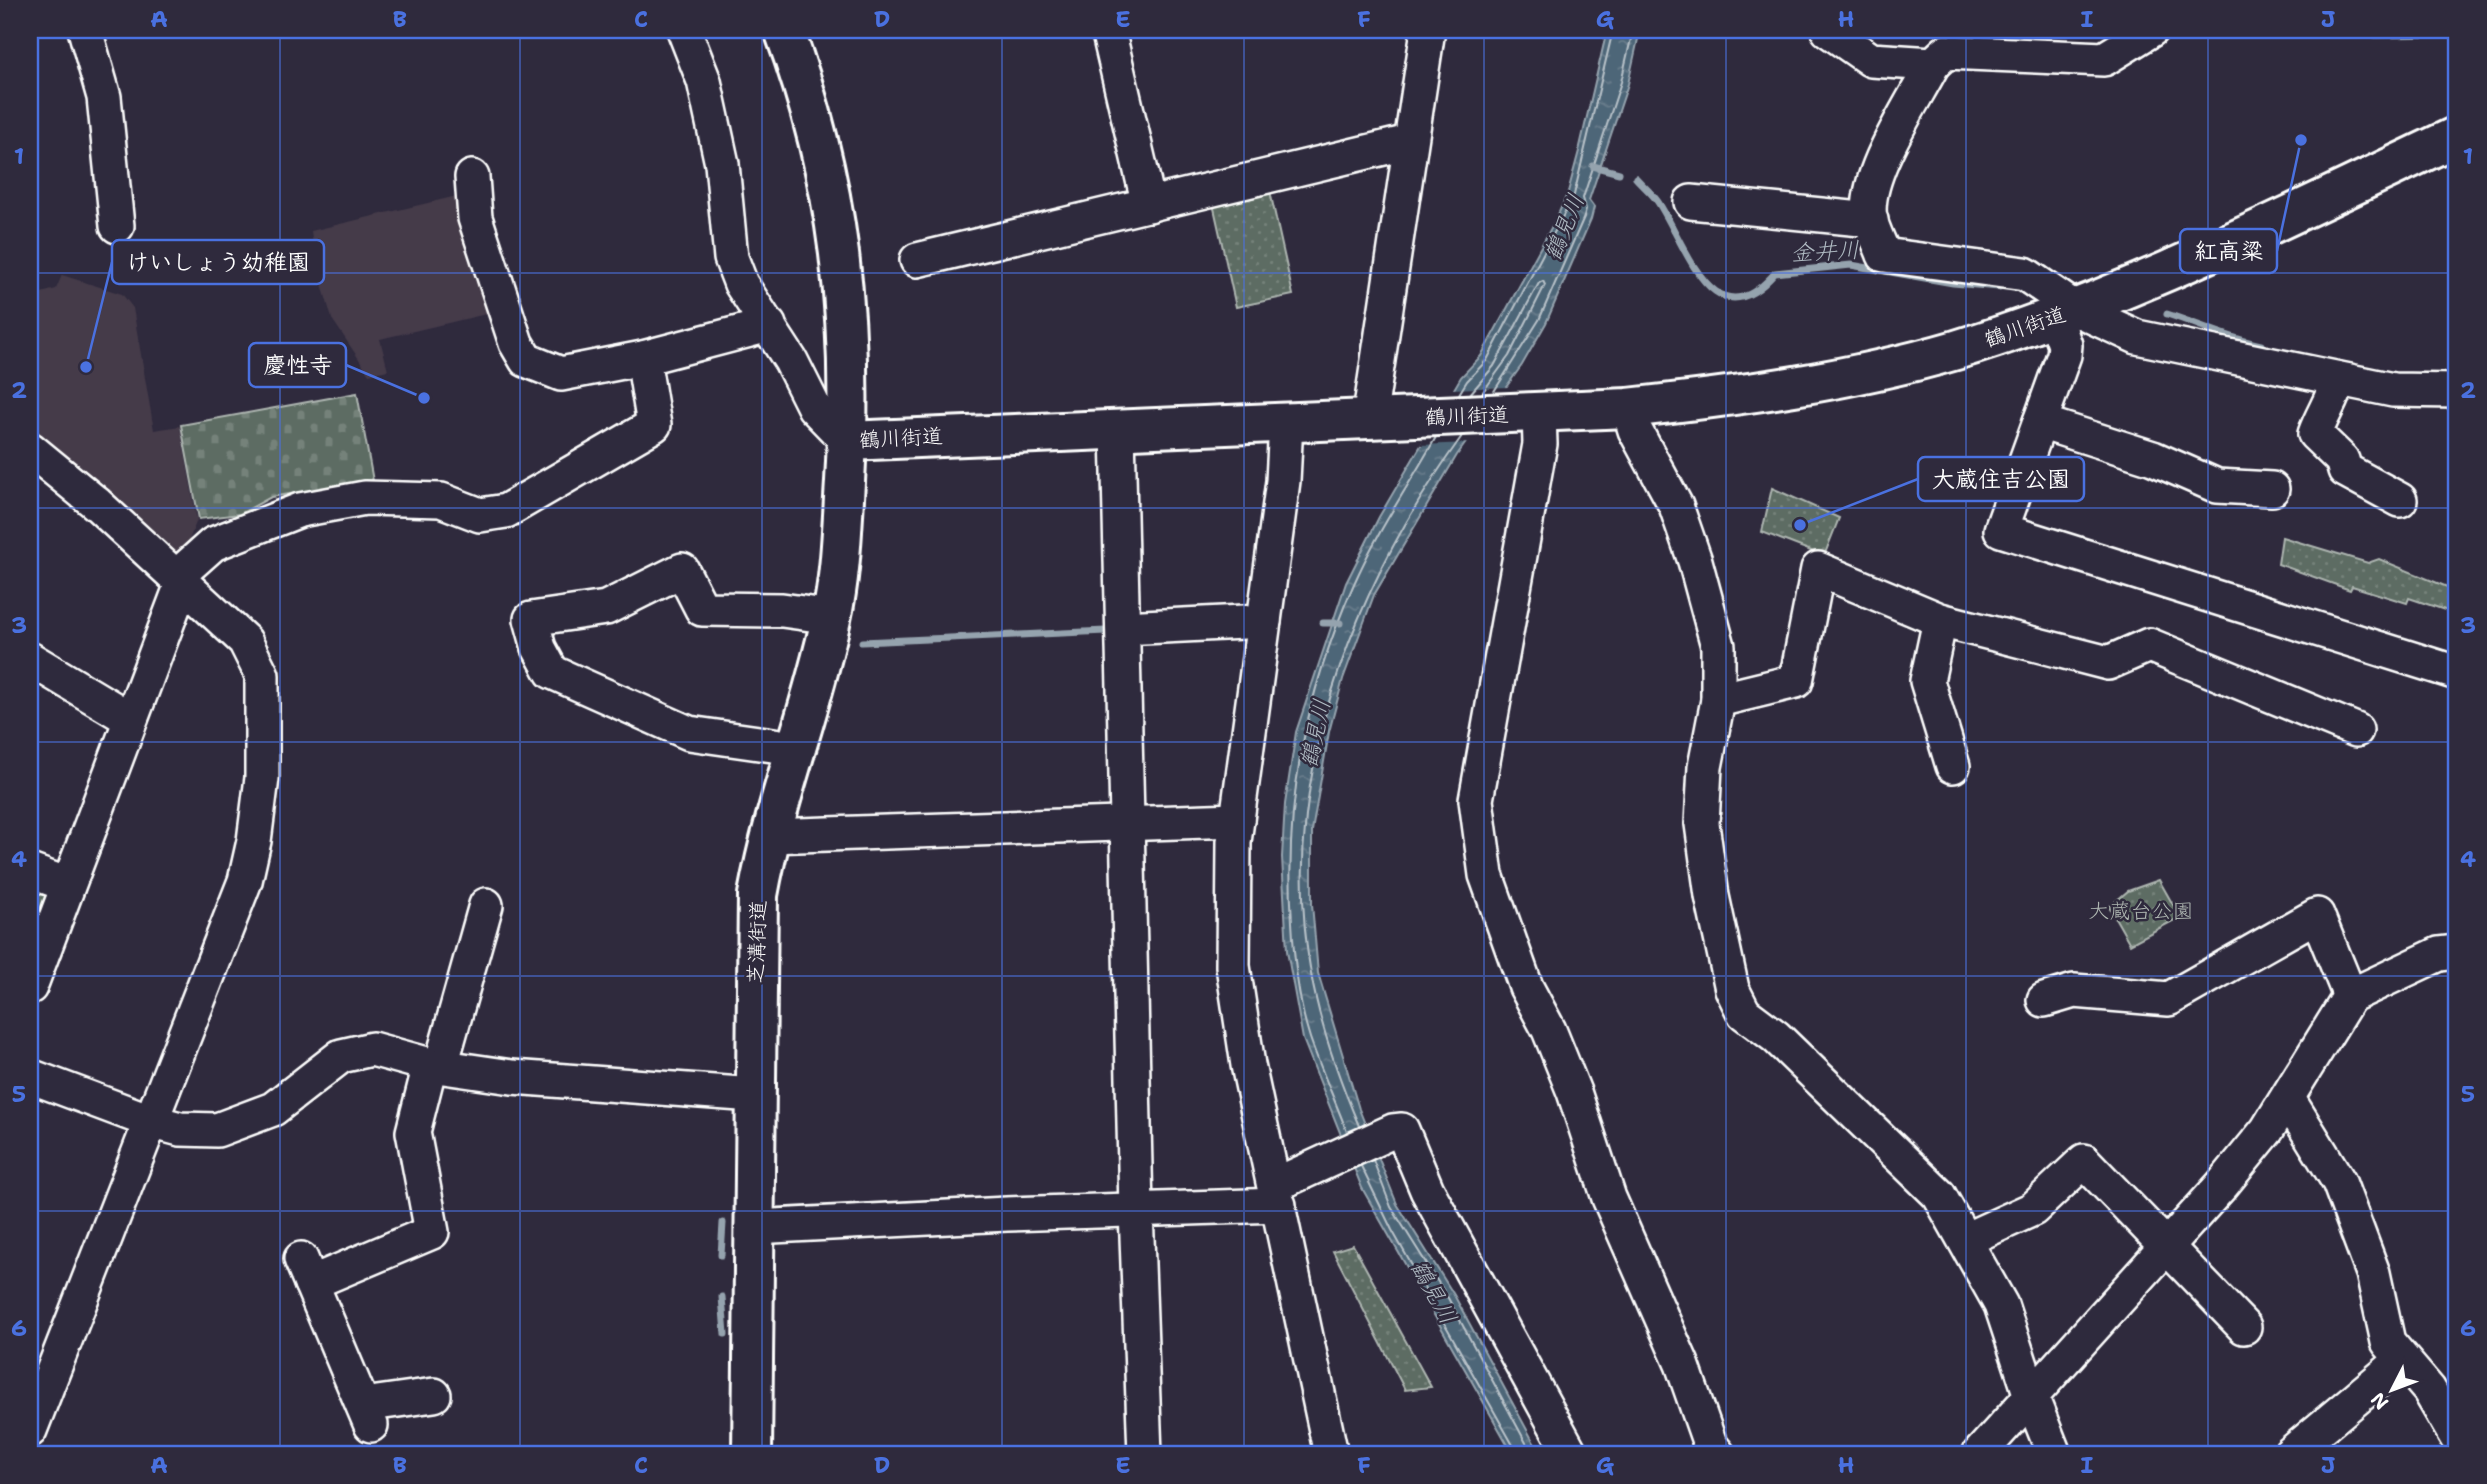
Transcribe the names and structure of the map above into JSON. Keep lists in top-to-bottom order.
{
  "streets": {
    "main road": ["鶴川街道", "芝溝街道"]
  },
  "crossings": [
    ["鶴川街道", "芝溝街道"]
  ],
  "water": ["鶴見川", "金井川"],
  "parks": ["大蔵台公園"],
  "places": [
    "紅高粱",
    "けいしょう幼稚園",
    "慶性寺",
    "大蔵住吉公園"
  ],
  "north": "bottom left",
  "grid": {
    "columns": [
      "A",
      "B",
      "C",
      "D",
      "E",
      "F",
      "G",
      "H",
      "I",
      "J"
    ],
    "rows": [
      "1",
      "2",
      "3",
      "4",
      "5",
      "6"
    ]
  }
}
